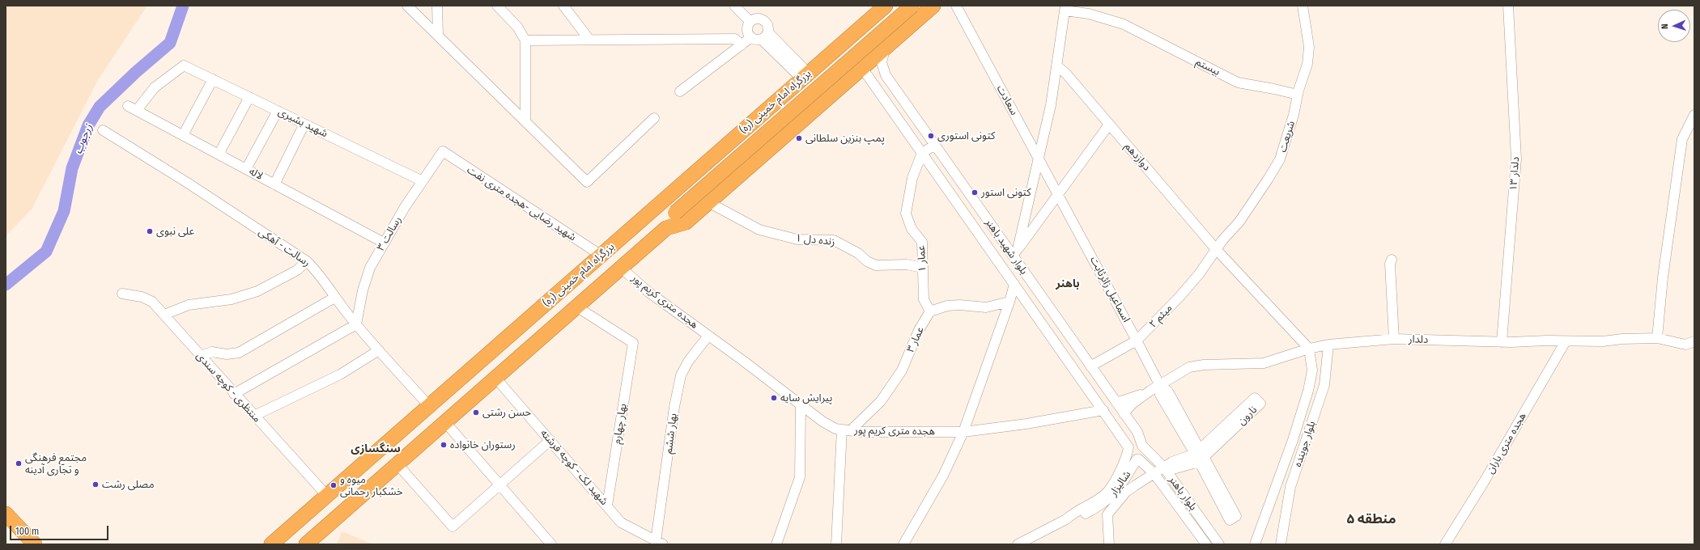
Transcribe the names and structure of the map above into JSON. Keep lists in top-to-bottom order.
{
  "streets": {
    "highway": ["بزرگراه امام خمینی (ره)"],
    "street": [
      "بیستم",
      "سعادت",
      "شهید بشیری",
      "شریعت",
      "دوازدهم",
      "لاله",
      "دلدار ۱۳",
      "شهید رضایی -هجده متری نفت",
      "رسالت ۳",
      "زنده دل ۱",
      "بلوار شهید باهنر",
      "رسالت - آهکی",
      "عمار ۱",
      "اسماعیل زائرثابت",
      "هجده متری کریم پور",
      "میثم ۲",
      "عمار ۳",
      "دلدار",
      "منتظری - کوچه سندی",
      "نارون",
      "بهار چهارم",
      "بهار ششم",
      "هجده متری باران",
      "بلوار جوینده",
      "شهید لک - کوچه فرشته",
      "شالیزار",
      "بلوار باهنر"
    ]
  },
  "crossings": [
    ["بیستم", "شریعت"],
    ["سعادت", "اسماعیل زائرثابت"],
    ["بزرگراه امام خمینی (ره)", "شهید رضایی -هجده متری نفت"],
    ["بزرگراه امام خمینی (ره)", "زنده دل ۱"],
    ["بزرگراه امام خمینی (ره)", "بلوار شهید باهنر"],
    ["بزرگراه امام خمینی (ره)", "رسالت - آهکی"],
    ["بزرگراه امام خمینی (ره)", "هجده متری کریم پور"],
    ["بزرگراه امام خمینی (ره)", "منتظری - کوچه سندی"],
    ["بزرگراه امام خمینی (ره)", "بهار چهارم"],
    ["بزرگراه امام خمینی (ره)", "شهید لک - کوچه فرشته"],
    ["شهید بشیری", "لاله"],
    ["شهید بشیری", "رسالت ۳"],
    ["شریعت", "دوازدهم"],
    ["شریعت", "میثم ۲"],
    ["دوازدهم", "میثم ۲"],
    ["دوازدهم", "دلدار"],
    ["دوازدهم", "بلوار جوینده"],
    ["لاله", "رسالت ۳"],
    ["دلدار ۱۳", "دلدار"],
    ["شهید رضایی -هجده متری نفت", "رسالت ۳"],
    ["رسالت ۳", "رسالت - آهکی"],
    ["زنده دل ۱", "عمار ۱"],
    ["بلوار شهید باهنر", "عمار ۱"],
    ["بلوار شهید باهنر", "هجده متری کریم پور"],
    ["بلوار شهید باهنر", "میثم ۲"],
    ["بلوار شهید باهنر", "شالیزار"],
    ["بلوار شهید باهنر", "بلوار باهنر"],
    ["عمار ۱", "عمار ۳"],
    ["اسماعیل زائرثابت", "میثم ۲"],
    ["اسماعیل زائرثابت", "دلدار"],
    ["اسماعیل زائرثابت", "نارون"],
    ["هجده متری کریم پور", "عمار ۳"],
    ["هجده متری کریم پور", "بهار ششم"],
    ["دلدار", "هجده متری باران"],
    ["دلدار", "بلوار جوینده"],
    ["نارون", "بلوار باهنر"],
    ["بهار چهارم", "شهید لک - کوچه فرشته"],
    ["بهار ششم", "شهید لک - کوچه فرشته"],
    ["شالیزار", "بلوار باهنر"]
  ],
  "districts": ["باهنر", "سنگسازی", "منطقه ۵"],
  "water": ["زرجوب"],
  "places": [
    "کتونی استوری",
    "پمپ بنزین سلطانی",
    "کتونی استور",
    "علی نبوی",
    "پیرایش سایه",
    "حسن رشتی",
    "رستوران خانواده",
    "مجتمع فرهنگی و تجاری آدینه",
    "مصلی رشت",
    "میوه و خشکبار رحمانی"
  ],
  "scale_bar": "100 m",
  "north": "left"
}
